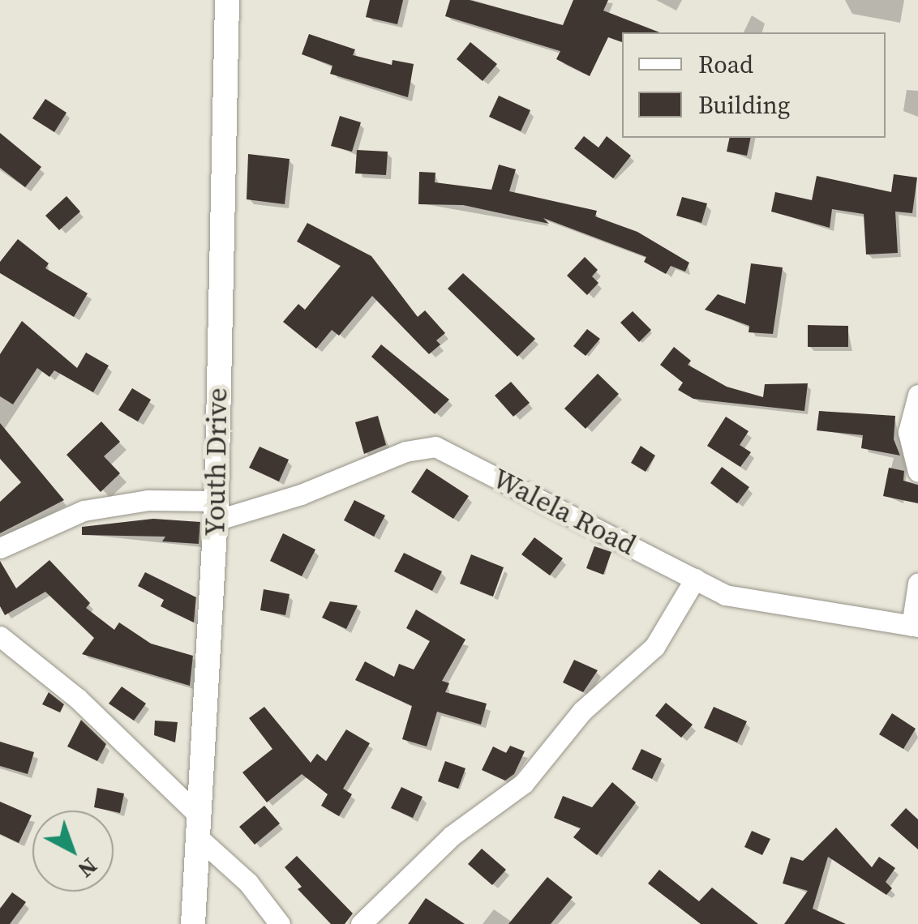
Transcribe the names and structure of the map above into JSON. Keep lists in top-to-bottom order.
{
  "streets": {
    "street": ["Youth Drive", "Walela Road"]
  },
  "crossings": [
    ["Youth Drive", "Walela Road"]
  ],
  "legend": ["Road", "Building"],
  "north": "bottom right"
}
